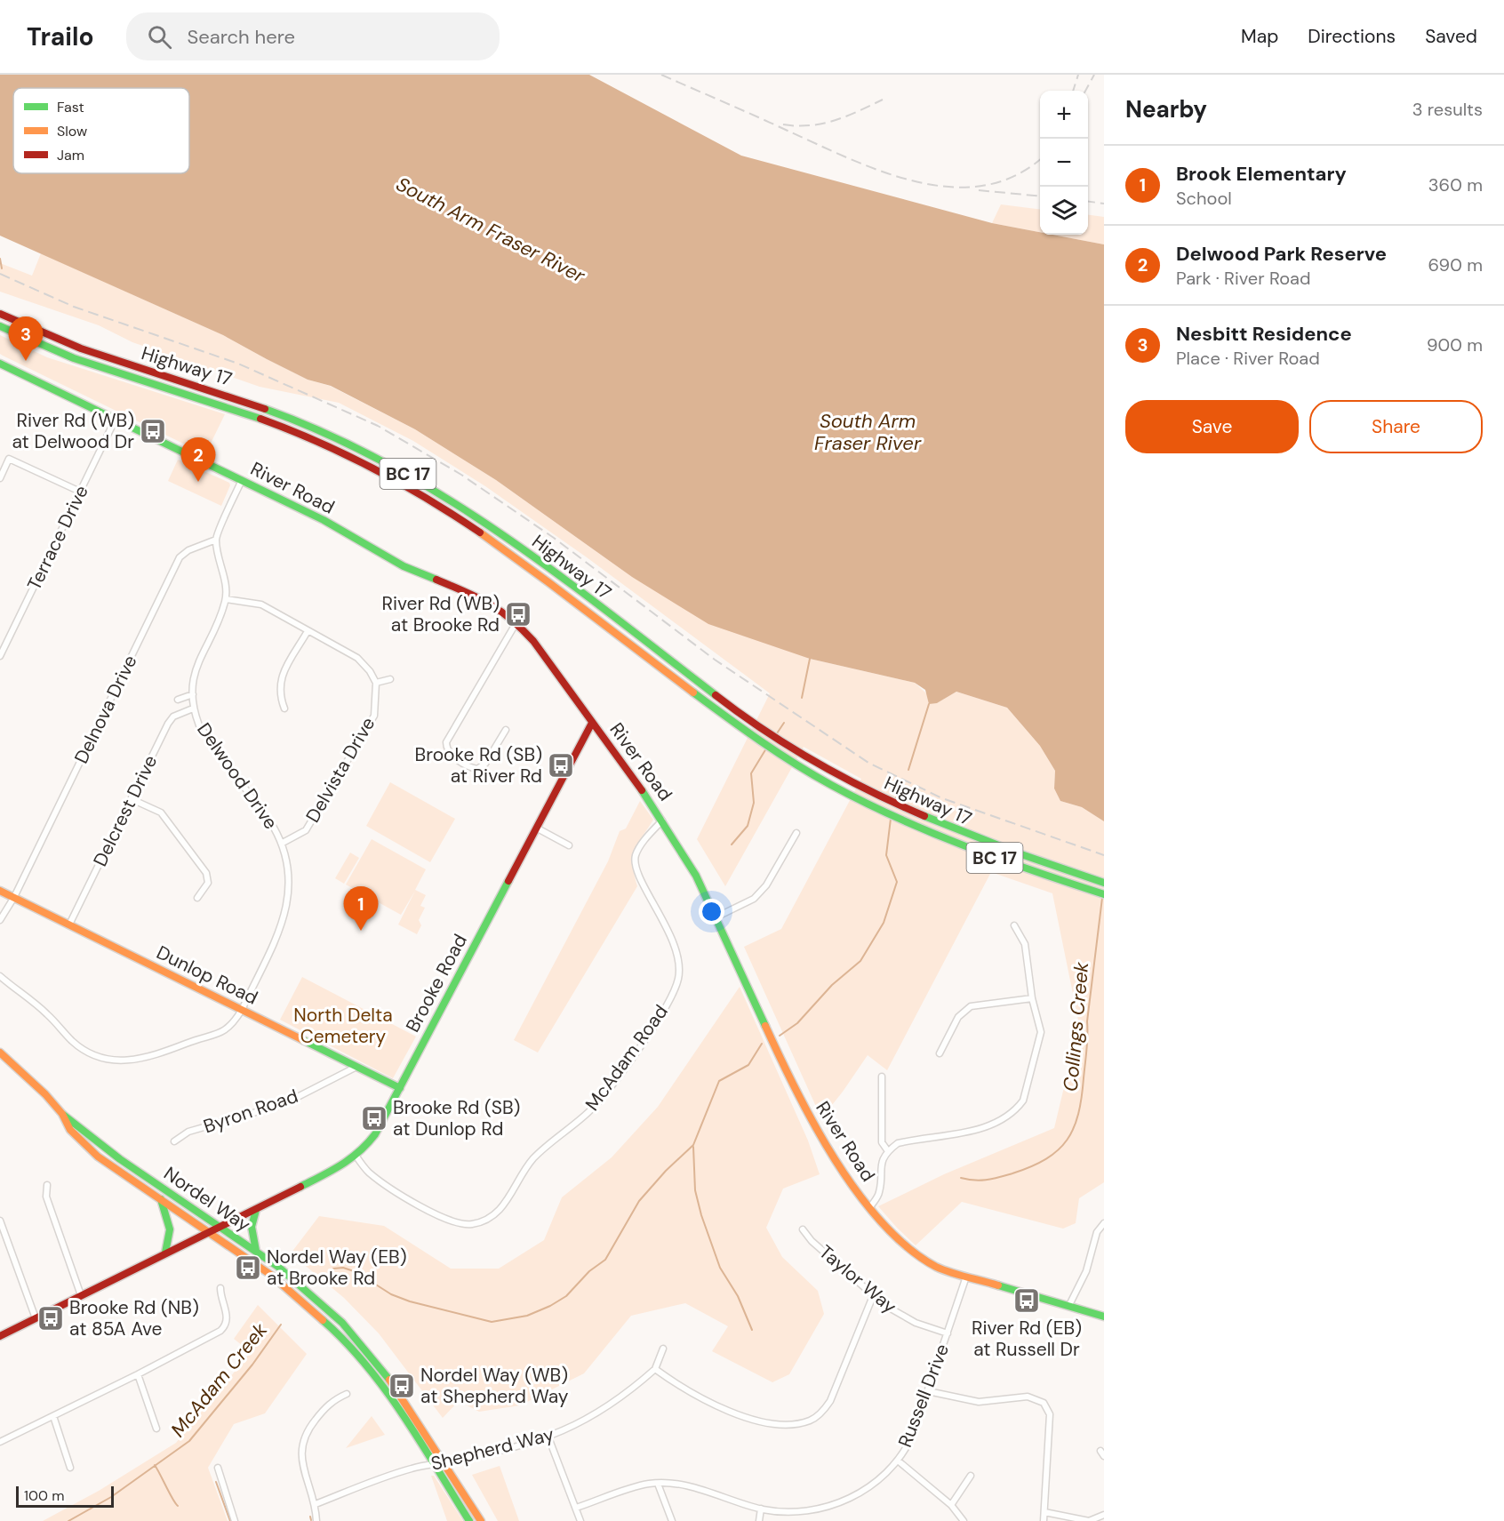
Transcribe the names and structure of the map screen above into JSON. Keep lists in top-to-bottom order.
{
  "streets": {
    "main road": [
      "Highway 17",
      "BC 17",
      "River Road",
      "Dunlop Road",
      "Brooke Road",
      "Nordel Way"
    ],
    "street": [
      "Terrace Drive",
      "Delnova Drive",
      "Delvista Drive",
      "Delwood Drive",
      "Delcrest Drive",
      "McAdam Road",
      "Byron Road",
      "Taylor Way",
      "Russell Drive",
      "Shepherd Way"
    ]
  },
  "crossings": [
    ["River Road", "Terrace Drive"],
    ["River Road", "Brooke Road"],
    ["River Road", "McAdam Road"],
    ["River Road", "Russell Drive"],
    ["Delnova Drive", "Dunlop Road"],
    ["Delvista Drive", "Delwood Drive"],
    ["Delwood Drive", "Delcrest Drive"],
    ["Delwood Drive", "Dunlop Road"],
    ["Delcrest Drive", "Dunlop Road"],
    ["Dunlop Road", "Brooke Road"],
    ["Dunlop Road", "Byron Road"],
    ["Brooke Road", "McAdam Road"],
    ["Brooke Road", "Nordel Way"],
    ["Nordel Way", "Shepherd Way"],
    ["Taylor Way", "Russell Drive"]
  ],
  "water": ["South Arm Fraser River", "Collings Creek", "McAdam Creek"],
  "parks": ["North Delta Cemetery"],
  "places": {
    "bus stop": [
      "River Rd (WB) at Delwood Dr",
      "River Rd (WB) at Brooke Rd",
      "Brooke Rd (SB) at River Rd",
      "Brooke Rd (SB) at Dunlop Rd",
      "Nordel Way (EB) at Brooke Rd",
      "River Rd (EB) at Russell Dr",
      "Brooke Rd (NB) at 85A Ave",
      "Nordel Way (WB) at Shepherd Way"
    ]
  },
  "legend": ["Fast", "Slow", "Jam"],
  "scale_bar": "100 m",
  "page": {
    "header": "Trailo",
    "search": "Search here",
    "nav": ["Map", "Directions", "Saved"],
    "heading": ["Nearby", "3 results"],
    "map_buttons": ["+", "−"],
    "list": [
      {
        "mark": "1",
        "name": "Brook Elementary",
        "note": "School",
        "value": "360 m"
      },
      {
        "mark": "2",
        "name": "Delwood Park Reserve",
        "note": "Park · River Road",
        "value": "690 m"
      },
      {
        "mark": "3",
        "name": "Nesbitt Residence",
        "note": "Place · River Road",
        "value": "900 m"
      }
    ],
    "pins": ["3", "2", "1"],
    "buttons": ["Save", "Share"],
    "scale": "100 m"
  }
}
